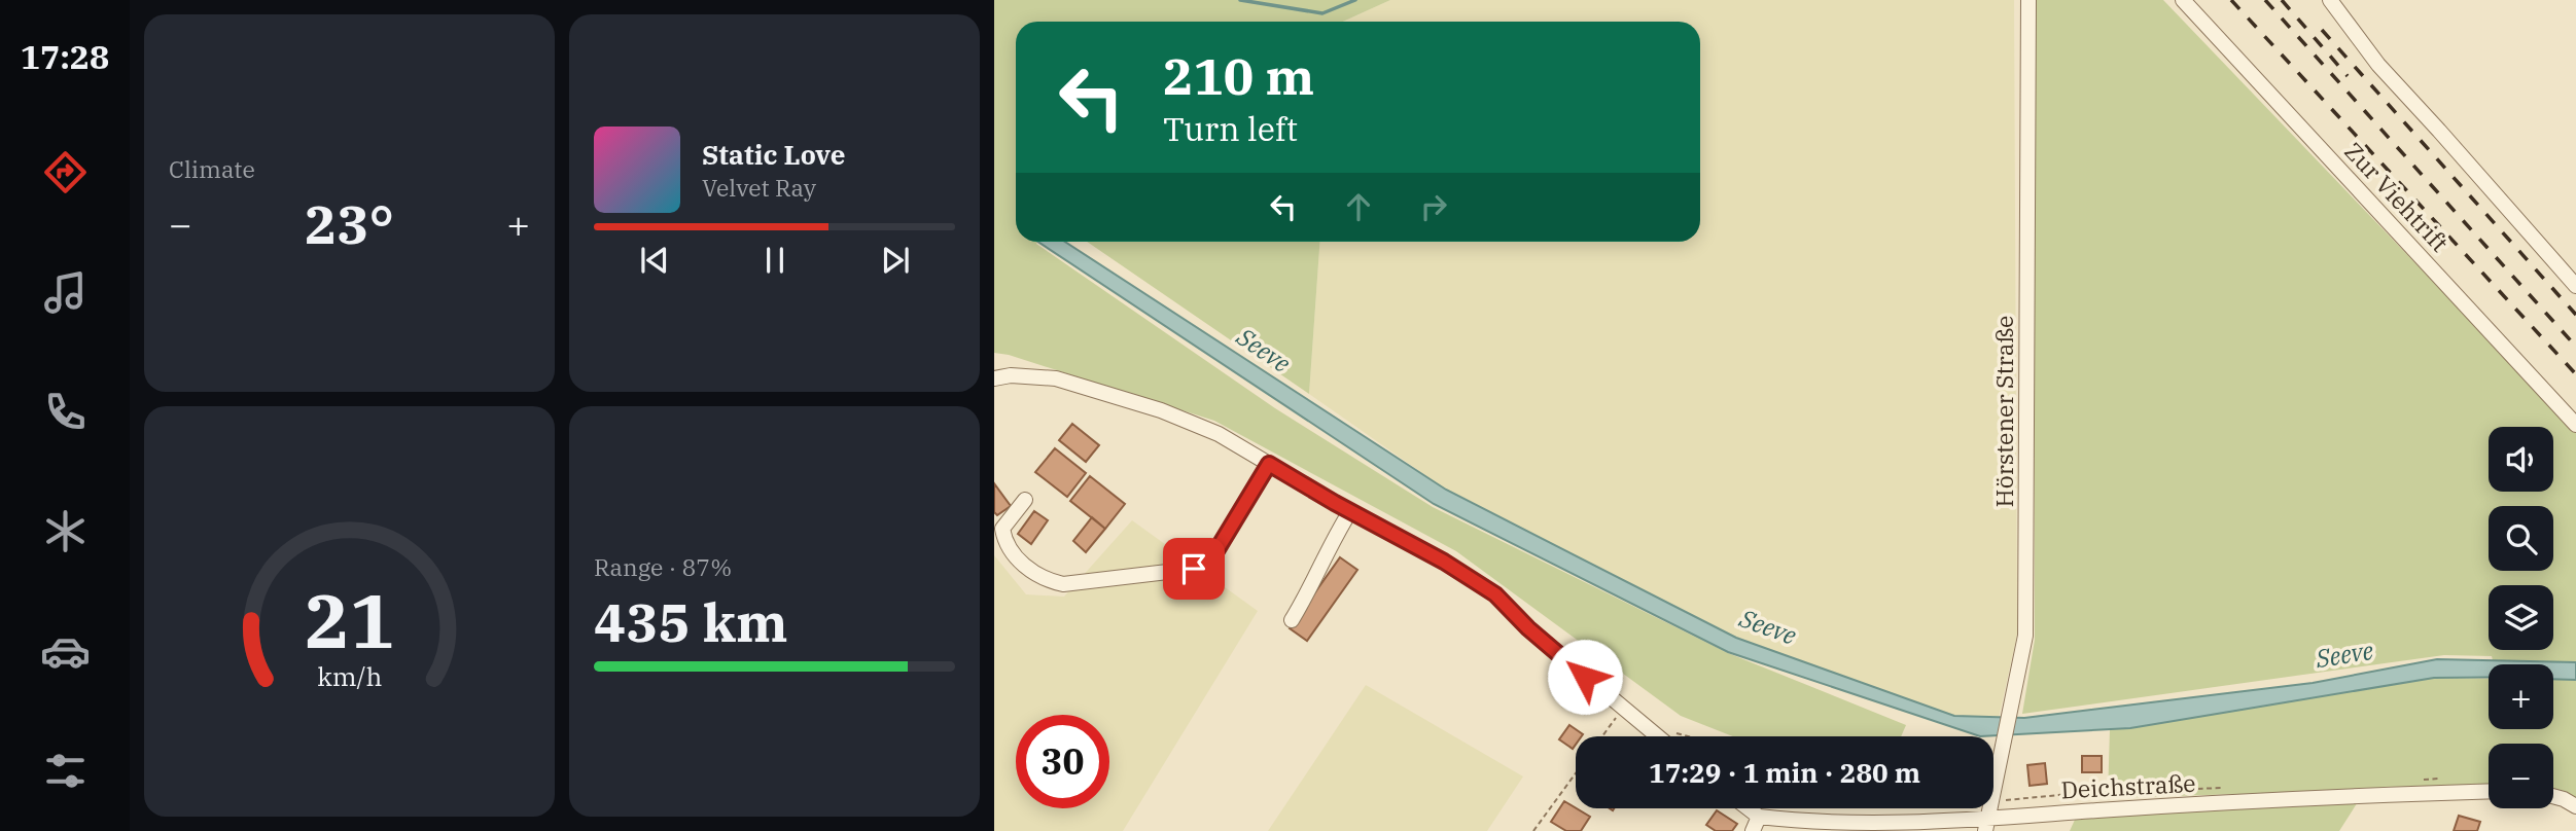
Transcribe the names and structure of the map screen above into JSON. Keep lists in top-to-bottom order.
{
  "streets": {
    "street": ["Zur Viehtrift", "Hörstener Straße", "Deichstraße"]
  },
  "crossings": [
    ["Hörstener Straße", "Deichstraße"]
  ],
  "water": ["Seeve"],
  "page": {
    "tabs": "17:28",
    "tile": [
      "Climate",
      ["Range · 87%", "435 km"]
    ],
    "turn": ["210 m", "Turn left"],
    "song": ["Static Love", "Velvet Ray"],
    "heat": ["−", "23°", "+"],
    "map_buttons": ["+", "−"],
    "limit": "30",
    "trip": "17:29 · 1 min · 280 m",
    "gauge": ["21", "km/h"]
  }
}
